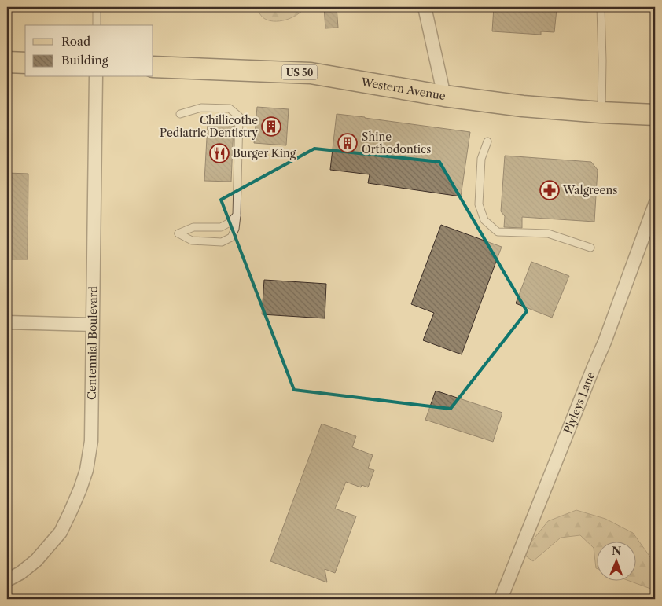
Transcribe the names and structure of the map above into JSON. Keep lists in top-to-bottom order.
{
  "streets": {
    "main road": ["US 50", "Western Avenue"],
    "street": ["Centennial Boulevard", "Plyleys Lane"]
  },
  "places": {
    "building": ["Chillicothe Pediatric Dentistry", "Shine Orthodontics"],
    "restaurant": ["Burger King"],
    "pharmacy": ["Walgreens"]
  },
  "legend": ["Road", "Building"],
  "north": "top"
}
